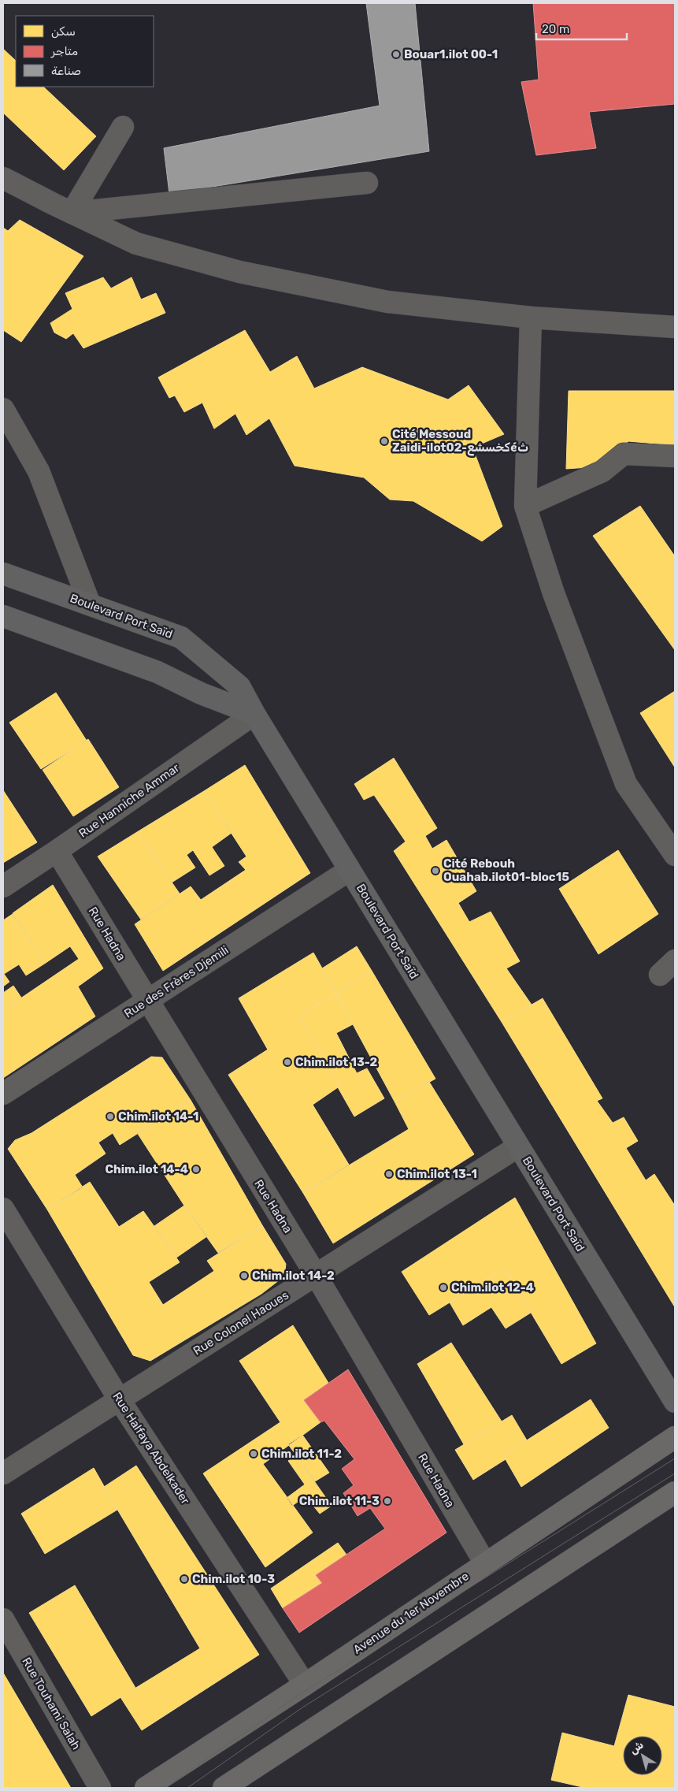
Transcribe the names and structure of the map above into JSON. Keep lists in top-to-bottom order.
{
  "streets": {
    "main road": ["Boulevard Port Saïd", "Avenue du 1er Novembre"],
    "street": [
      "Rue Hanniche Ammar",
      "Rue Hadna",
      "Rue des Frères Djemili",
      "Rue Colonel Haoues",
      "Rue Halfaya Abdelkader",
      "Rue Touhami Salah"
    ]
  },
  "crossings": [
    ["Boulevard Port Saïd", "Rue Hanniche Ammar"],
    ["Boulevard Port Saïd", "Rue des Frères Djemili"],
    ["Boulevard Port Saïd", "Rue Colonel Haoues"],
    ["Rue Hanniche Ammar", "Rue Hadna"],
    ["Rue Hadna", "Rue des Frères Djemili"],
    ["Rue Hadna", "Rue Colonel Haoues"],
    ["Rue Hadna", "Avenue du 1er Novembre"],
    ["Rue Colonel Haoues", "Rue Halfaya Abdelkader"],
    ["Rue Halfaya Abdelkader", "Avenue du 1er Novembre"]
  ],
  "places": [
    "Bouar1.ilot 00-1",
    "Cité Messoud Zaidi-ilot02-كخسشعéث",
    "Cité Rebouh Ouahab.ilot01-bloc15",
    "Chim.ilot 13-2",
    "Chim.ilot 14-1",
    "Chim.ilot 14-4",
    "Chim.ilot 13-1",
    "Chim.ilot 14-2",
    "Chim.ilot 12-4",
    "Chim.ilot 11-2",
    "Chim.ilot 11-3",
    "Chim.ilot 10-3"
  ],
  "legend": ["سكن", "متاجر", "صناعة"],
  "scale_bar": "20 m",
  "north": "top left"
}
